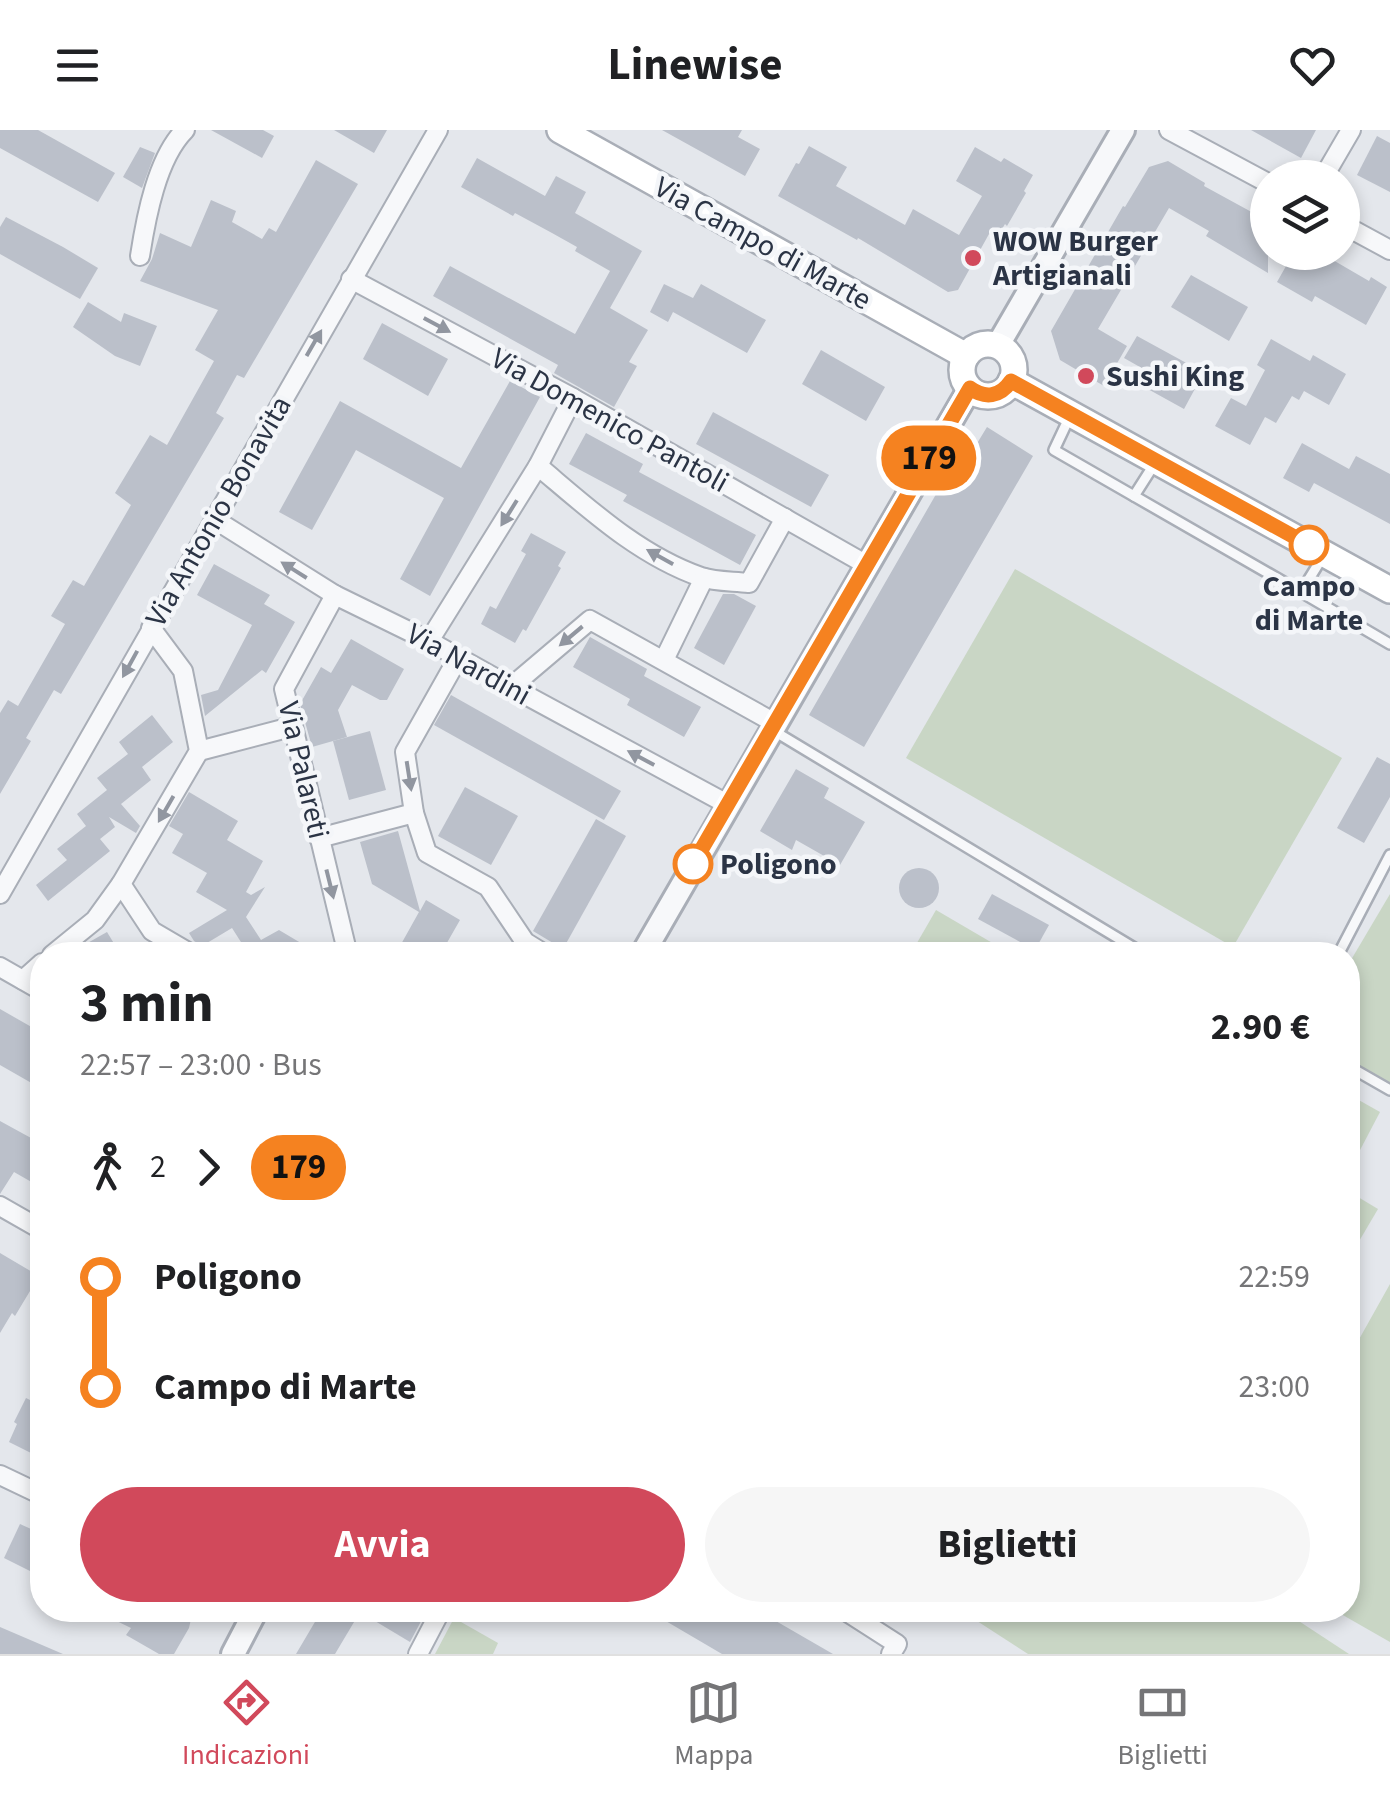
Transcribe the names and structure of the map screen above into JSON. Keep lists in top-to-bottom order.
{
  "streets": {
    "main road": ["Via Campo di Marte"],
    "street": [
      "Via Domenico Pantoli",
      "Via Antonio Bonavita",
      "Via Nardini",
      "Via Palareti"
    ]
  },
  "crossings": [
    ["Via Domenico Pantoli", "Via Antonio Bonavita"],
    ["Via Antonio Bonavita", "Via Nardini"],
    ["Via Nardini", "Via Palareti"]
  ],
  "one_way": ["Via Domenico Pantoli"],
  "places": [
    "WOW Burger Artigianali",
    "Sushi King",
    "Campo di Marte",
    "Poligono"
  ],
  "lines": ["bus line 179"],
  "page": {
    "header": "Linewise",
    "on_map": "179",
    "heading": ["3 min", "22:57 – 23:00 · Bus", "2.90 €"],
    "legs": ["2", "179"],
    "list": [
      {
        "name": "Poligono",
        "value": "22:59"
      },
      {
        "name": "Campo di Marte",
        "value": "23:00"
      }
    ],
    "buttons": ["Avvia", "Biglietti"],
    "tabs": ["Indicazioni", "Mappa", "Biglietti"]
  }
}
